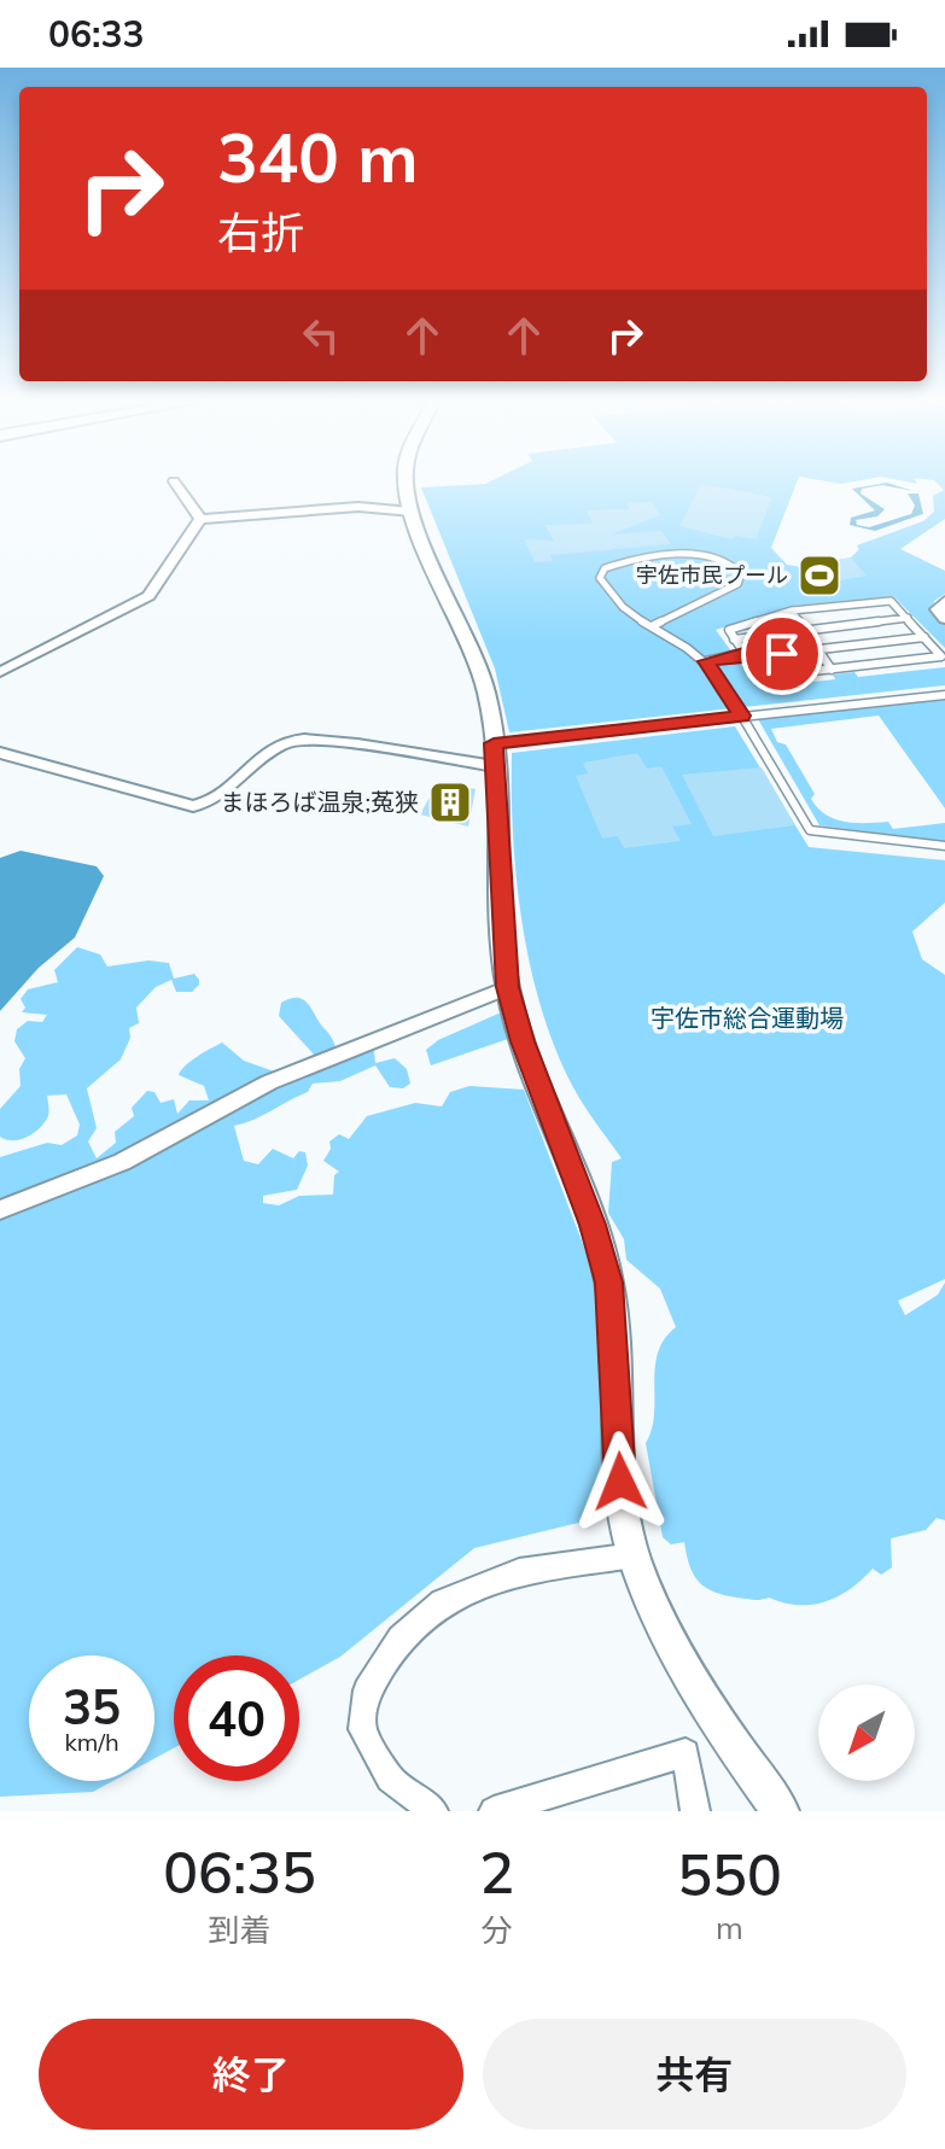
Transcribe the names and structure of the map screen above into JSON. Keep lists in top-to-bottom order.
{
  "parks": ["宇佐市総合運動場"],
  "places": {
    "sports": ["宇佐市民プール"],
    "building": ["まほろば温泉;菟狭"]
  },
  "north": "bottom left",
  "page": {
    "status": "06:33",
    "turn": ["340 m", "右折"],
    "speed": "35 km/h",
    "limit": "40",
    "eta": [
      "06:35",
      "到着",
      "2",
      "分",
      "550",
      "m"
    ],
    "buttons": ["終了", "共有"]
  }
}
